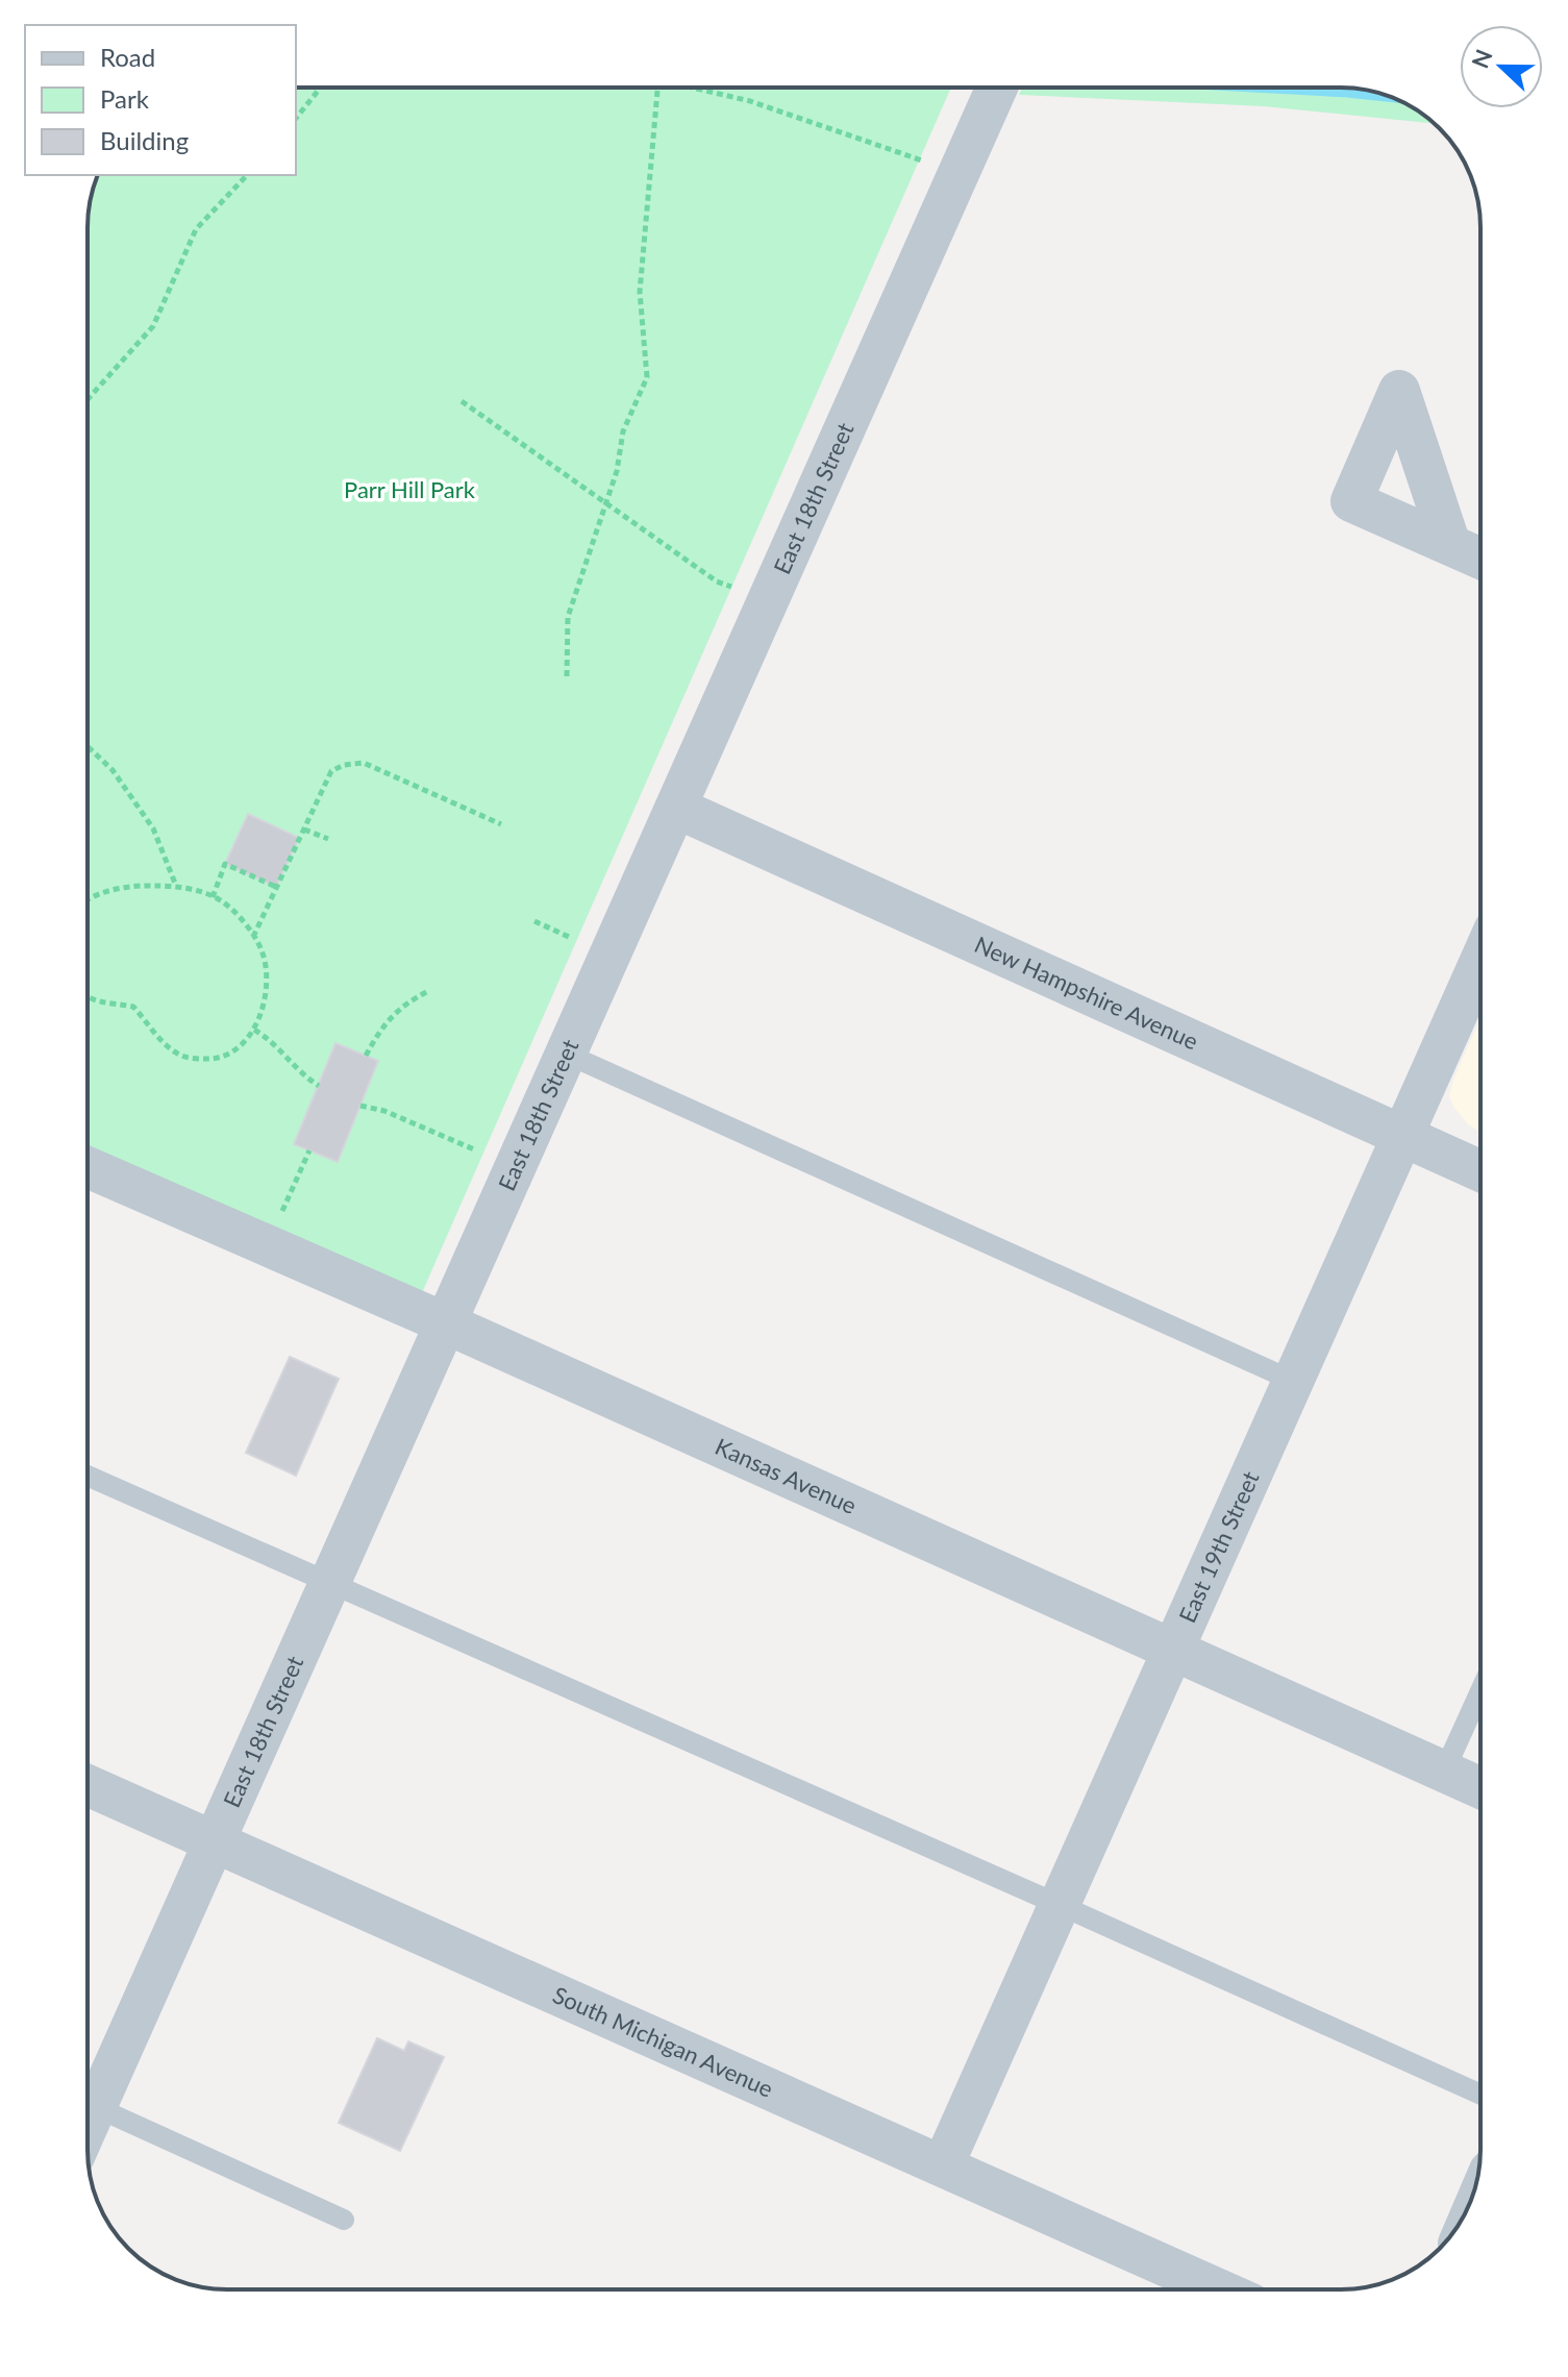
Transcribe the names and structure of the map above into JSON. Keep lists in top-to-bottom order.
{
  "streets": {
    "street": [
      "East 18th Street",
      "New Hampshire Avenue",
      "Kansas Avenue",
      "East 19th Street",
      "South Michigan Avenue"
    ]
  },
  "crossings": [
    ["East 18th Street", "New Hampshire Avenue"],
    ["East 18th Street", "Kansas Avenue"],
    ["East 18th Street", "South Michigan Avenue"],
    ["New Hampshire Avenue", "East 19th Street"],
    ["Kansas Avenue", "East 19th Street"],
    ["East 19th Street", "South Michigan Avenue"]
  ],
  "parks": ["Parr Hill Park"],
  "legend": ["Road", "Park", "Building"],
  "north": "left"
}
